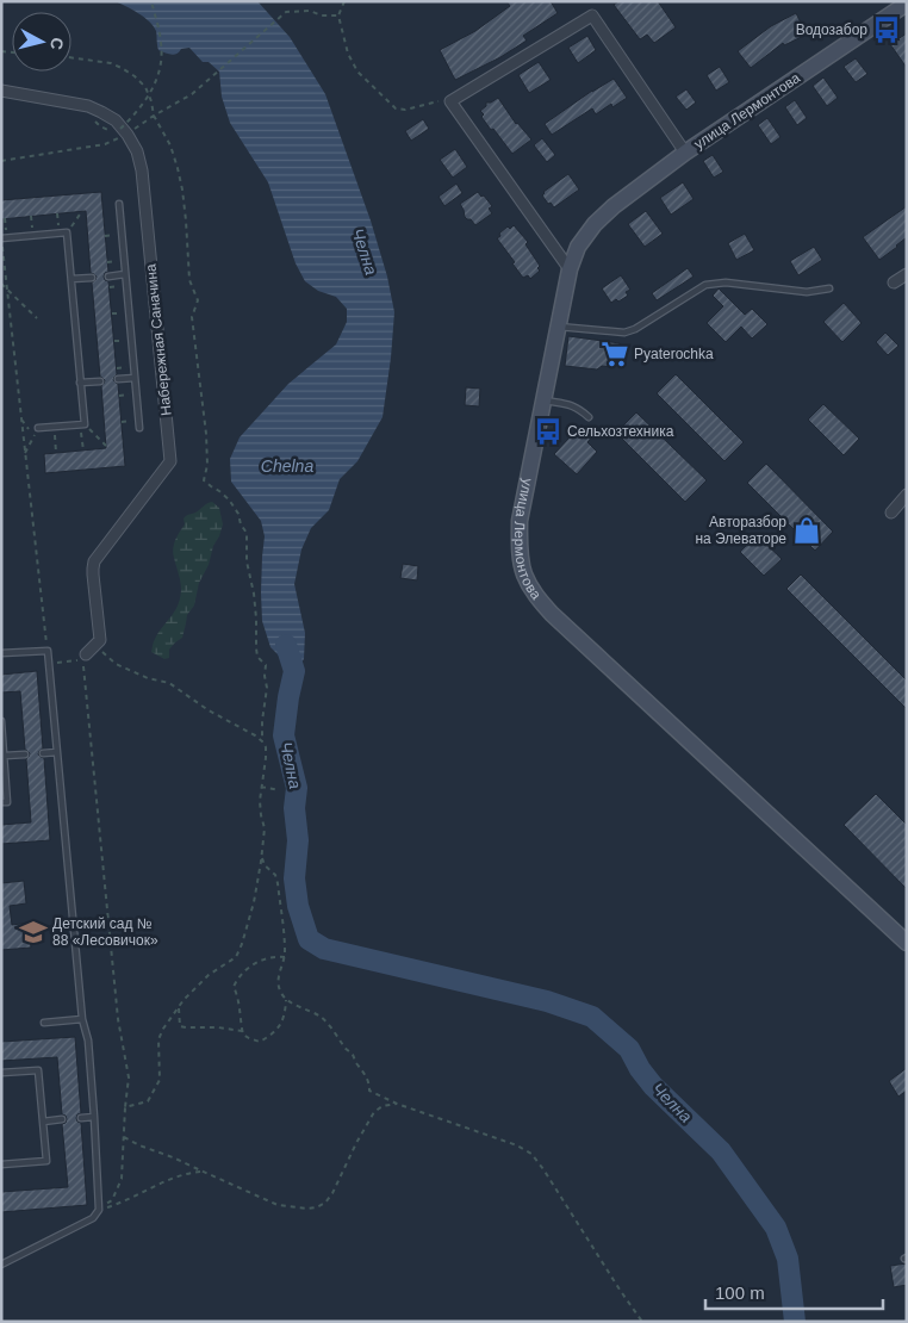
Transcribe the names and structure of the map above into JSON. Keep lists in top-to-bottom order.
{
  "streets": {
    "street": ["улица Лермонтова", "Набережная Саначина"]
  },
  "water": ["Челна", "Chelna"],
  "places": {
    "bus stop": ["Водозабор", "Сельхозтехника"],
    "supermarket": ["Pyaterochka"],
    "shop": ["Авторазбор на Элеваторе"],
    "school or university": ["Детский сад № 88 «Лесовичок»"]
  },
  "scale_bar": "100 m",
  "north": "right"
}
